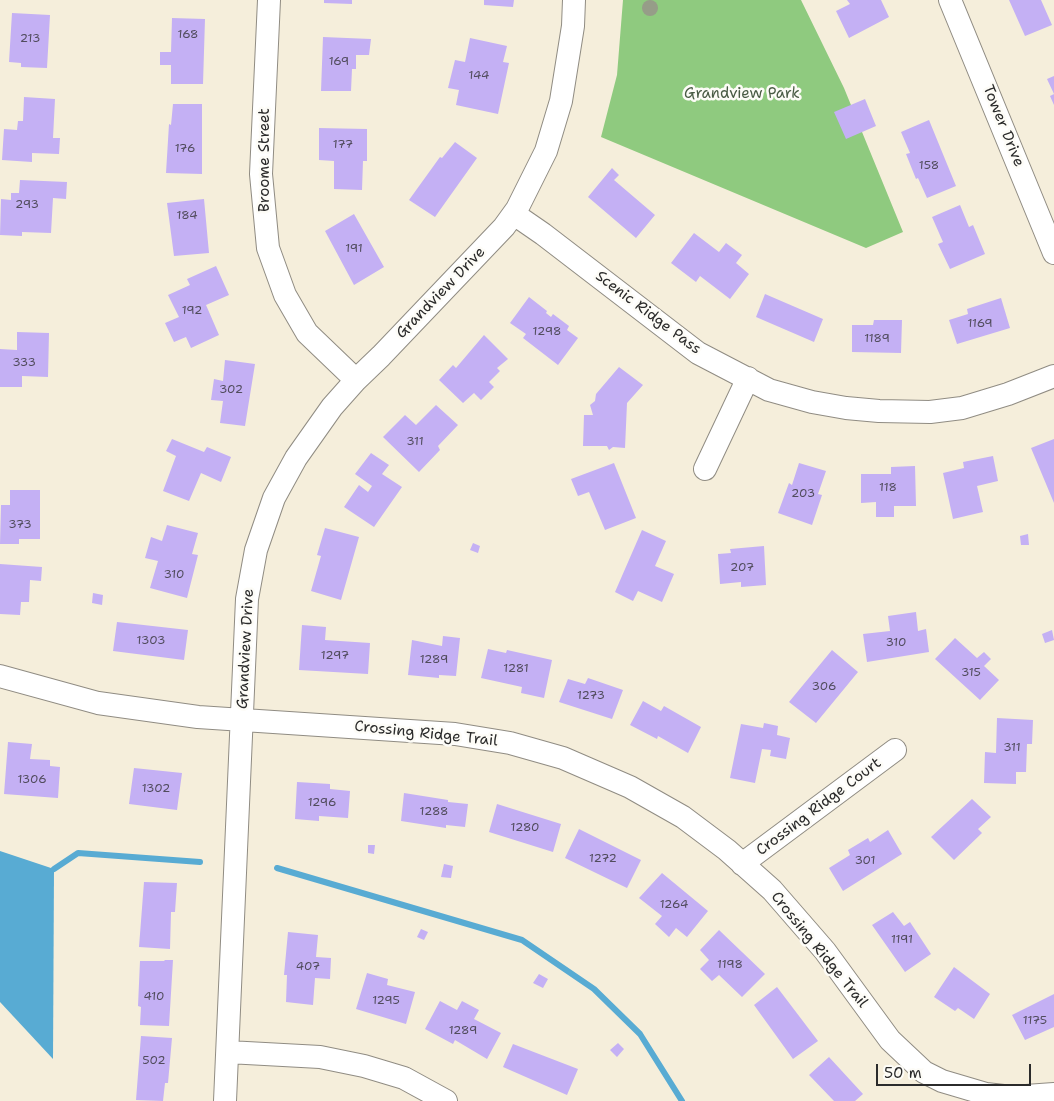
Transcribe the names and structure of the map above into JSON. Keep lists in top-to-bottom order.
{
  "streets": {
    "street": [
      "Tower Drive",
      "Broome Street",
      "Grandview Drive",
      "Scenic Ridge Pass",
      "Crossing Ridge Trail",
      "Crossing Ridge Court"
    ]
  },
  "crossings": [
    ["Broome Street", "Grandview Drive"],
    ["Grandview Drive", "Scenic Ridge Pass"],
    ["Grandview Drive", "Crossing Ridge Trail"],
    ["Crossing Ridge Trail", "Crossing Ridge Court"]
  ],
  "parks": ["Grandview Park"],
  "house_numbers": [
    "168",
    "213",
    "169",
    "144",
    "177",
    "176",
    "158",
    "293",
    "184",
    "191",
    "192",
    "1169",
    "1298",
    "1189",
    "333",
    "302",
    "311",
    "118",
    "203",
    "373",
    "207",
    "310",
    "1303",
    "310",
    "1297",
    "1289",
    "1281",
    "315",
    "306",
    "1273",
    "311",
    "1306",
    "1302",
    "1296",
    "1288",
    "1280",
    "1272",
    "301",
    "1264",
    "1191",
    "1198",
    "407",
    "410",
    "1295",
    "1175",
    "1289",
    "502"
  ],
  "scale_bar": "50 m"
}
